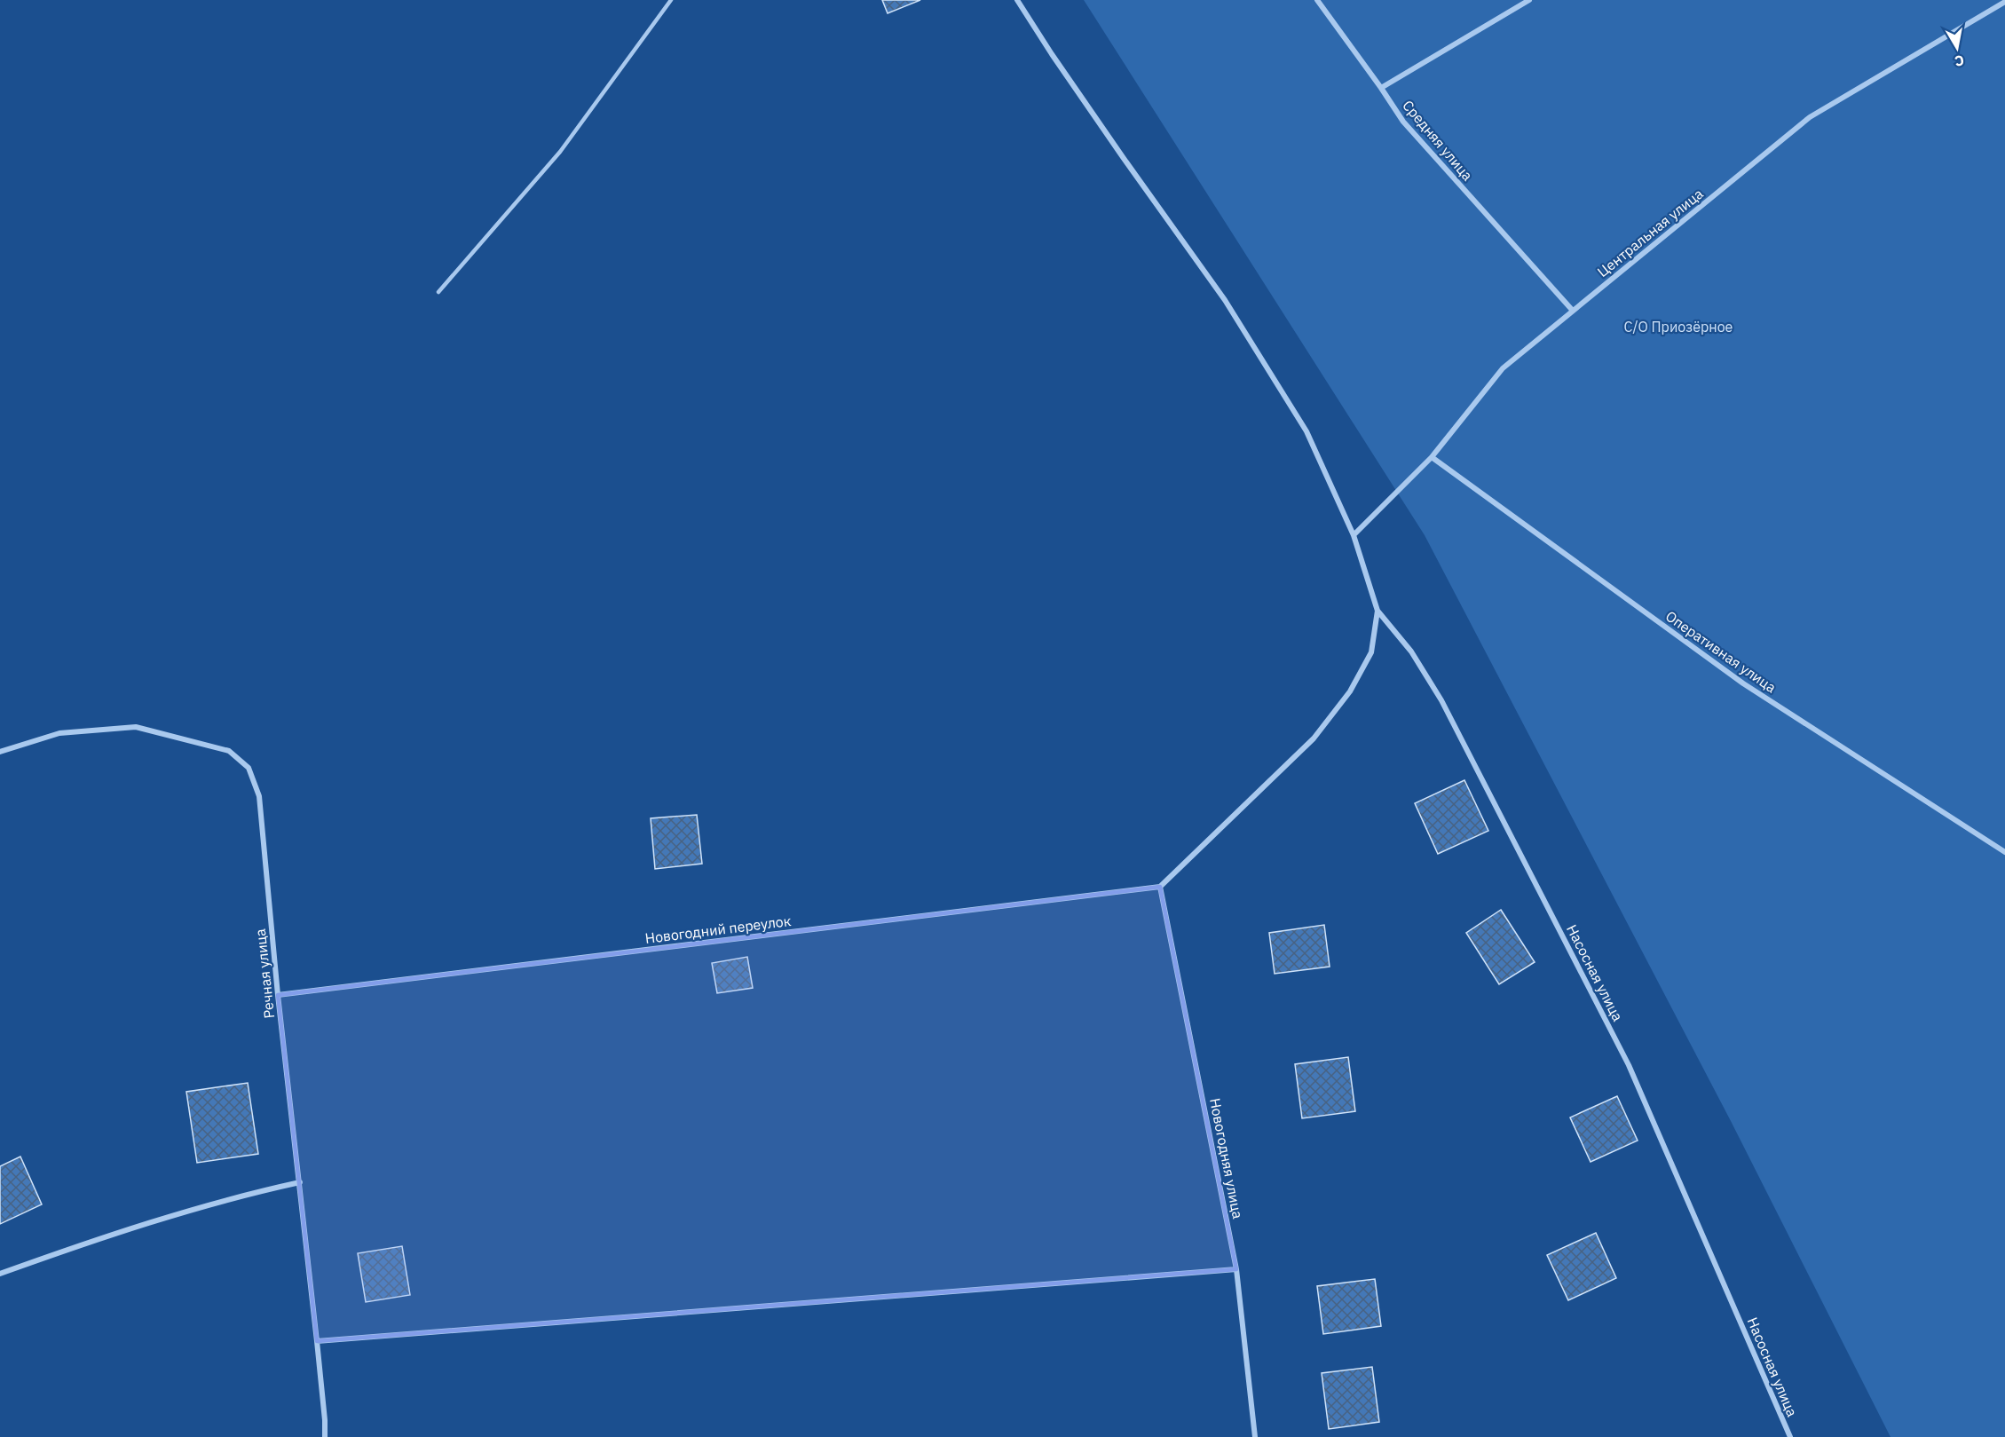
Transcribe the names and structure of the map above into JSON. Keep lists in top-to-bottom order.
{
  "streets": {
    "street": [
      "Средняя улица",
      "Центральная улица",
      "Оперативная улица",
      "Новогодний переулок",
      "Насосная улица",
      "Речная улица",
      "Новогодняя улица"
    ]
  },
  "crossings": [
    ["Средняя улица", "Центральная улица"],
    ["Центральная улица", "Оперативная улица"],
    ["Центральная улица", "Насосная улица"],
    ["Новогодний переулок", "Речная улица"],
    ["Новогодний переулок", "Новогодняя улица"]
  ],
  "parks": ["С/О Приозёрное"],
  "north": "bottom"
}
